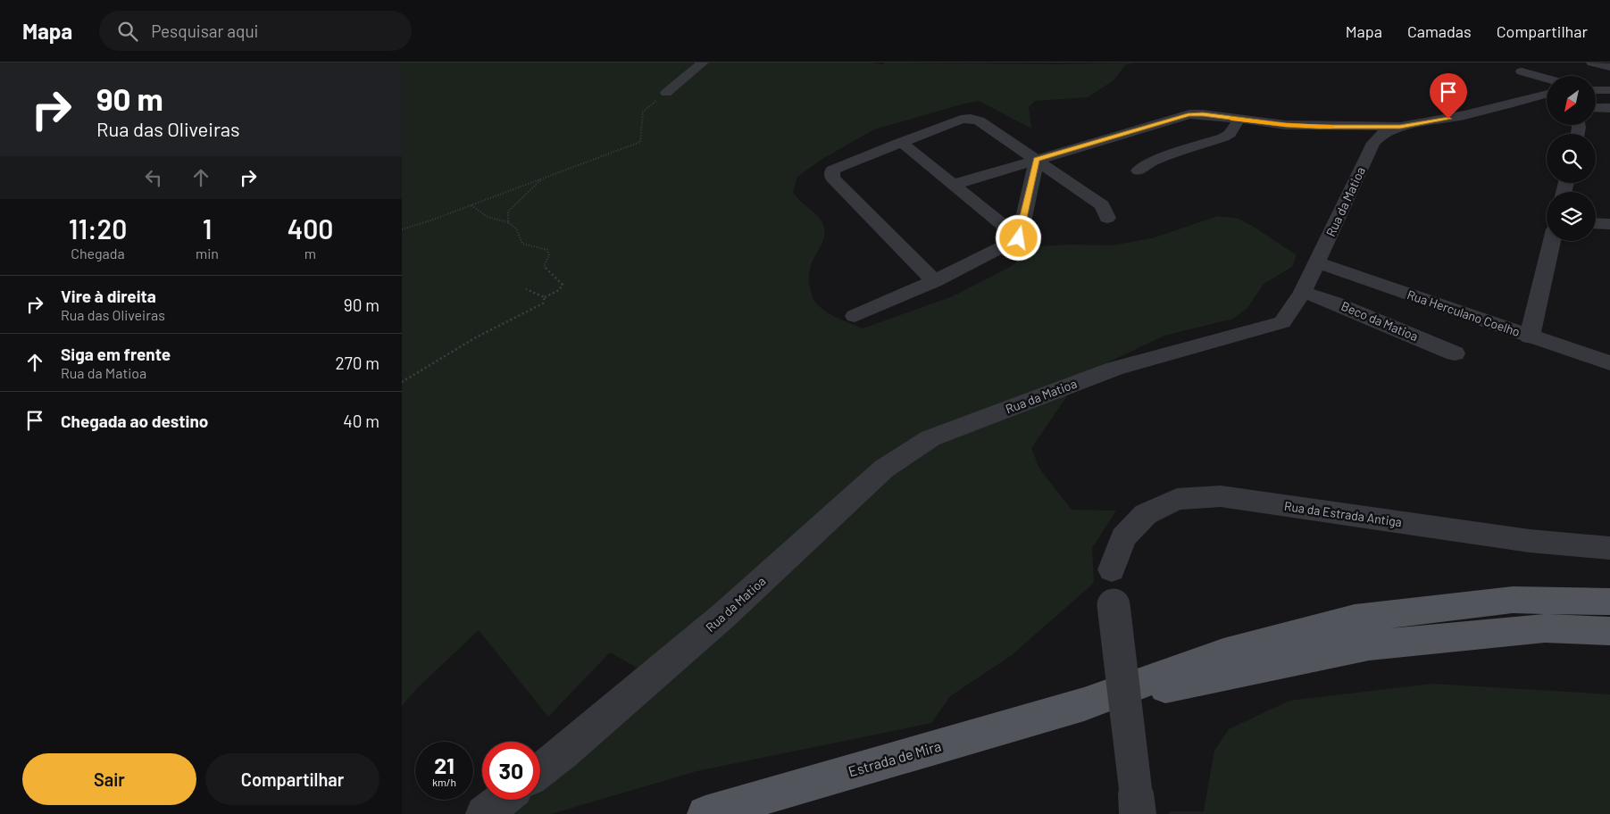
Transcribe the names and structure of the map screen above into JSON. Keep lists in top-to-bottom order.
{
  "streets": {
    "main road": ["Estrada de Mira"],
    "street": [
      "Rua da Matioa",
      "Rua Herculano Coelho",
      "Beco da Matioa",
      "Rua da Estrada Antiga"
    ]
  },
  "crossings": [
    ["Rua da Matioa", "Rua Herculano Coelho"],
    ["Rua da Matioa", "Beco da Matioa"]
  ],
  "north": "bottom left",
  "page": {
    "header": "Mapa",
    "search": "Pesquisar aqui",
    "nav": ["Mapa", "Camadas", "Compartilhar"],
    "turn": ["90 m", "Rua das Oliveiras"],
    "eta": [
      "11:20",
      "Chegada",
      "1",
      "min",
      "400",
      "m"
    ],
    "list": [
      {
        "name": "Vire à direita",
        "note": "Rua das Oliveiras",
        "value": "90 m"
      },
      {
        "name": "Siga em frente",
        "note": "Rua da Matioa",
        "value": "270 m"
      },
      {
        "name": "Chegada ao destino",
        "value": "40 m"
      }
    ],
    "speed": "21 km/h",
    "limit": "30",
    "buttons": ["Sair", "Compartilhar"]
  }
}
